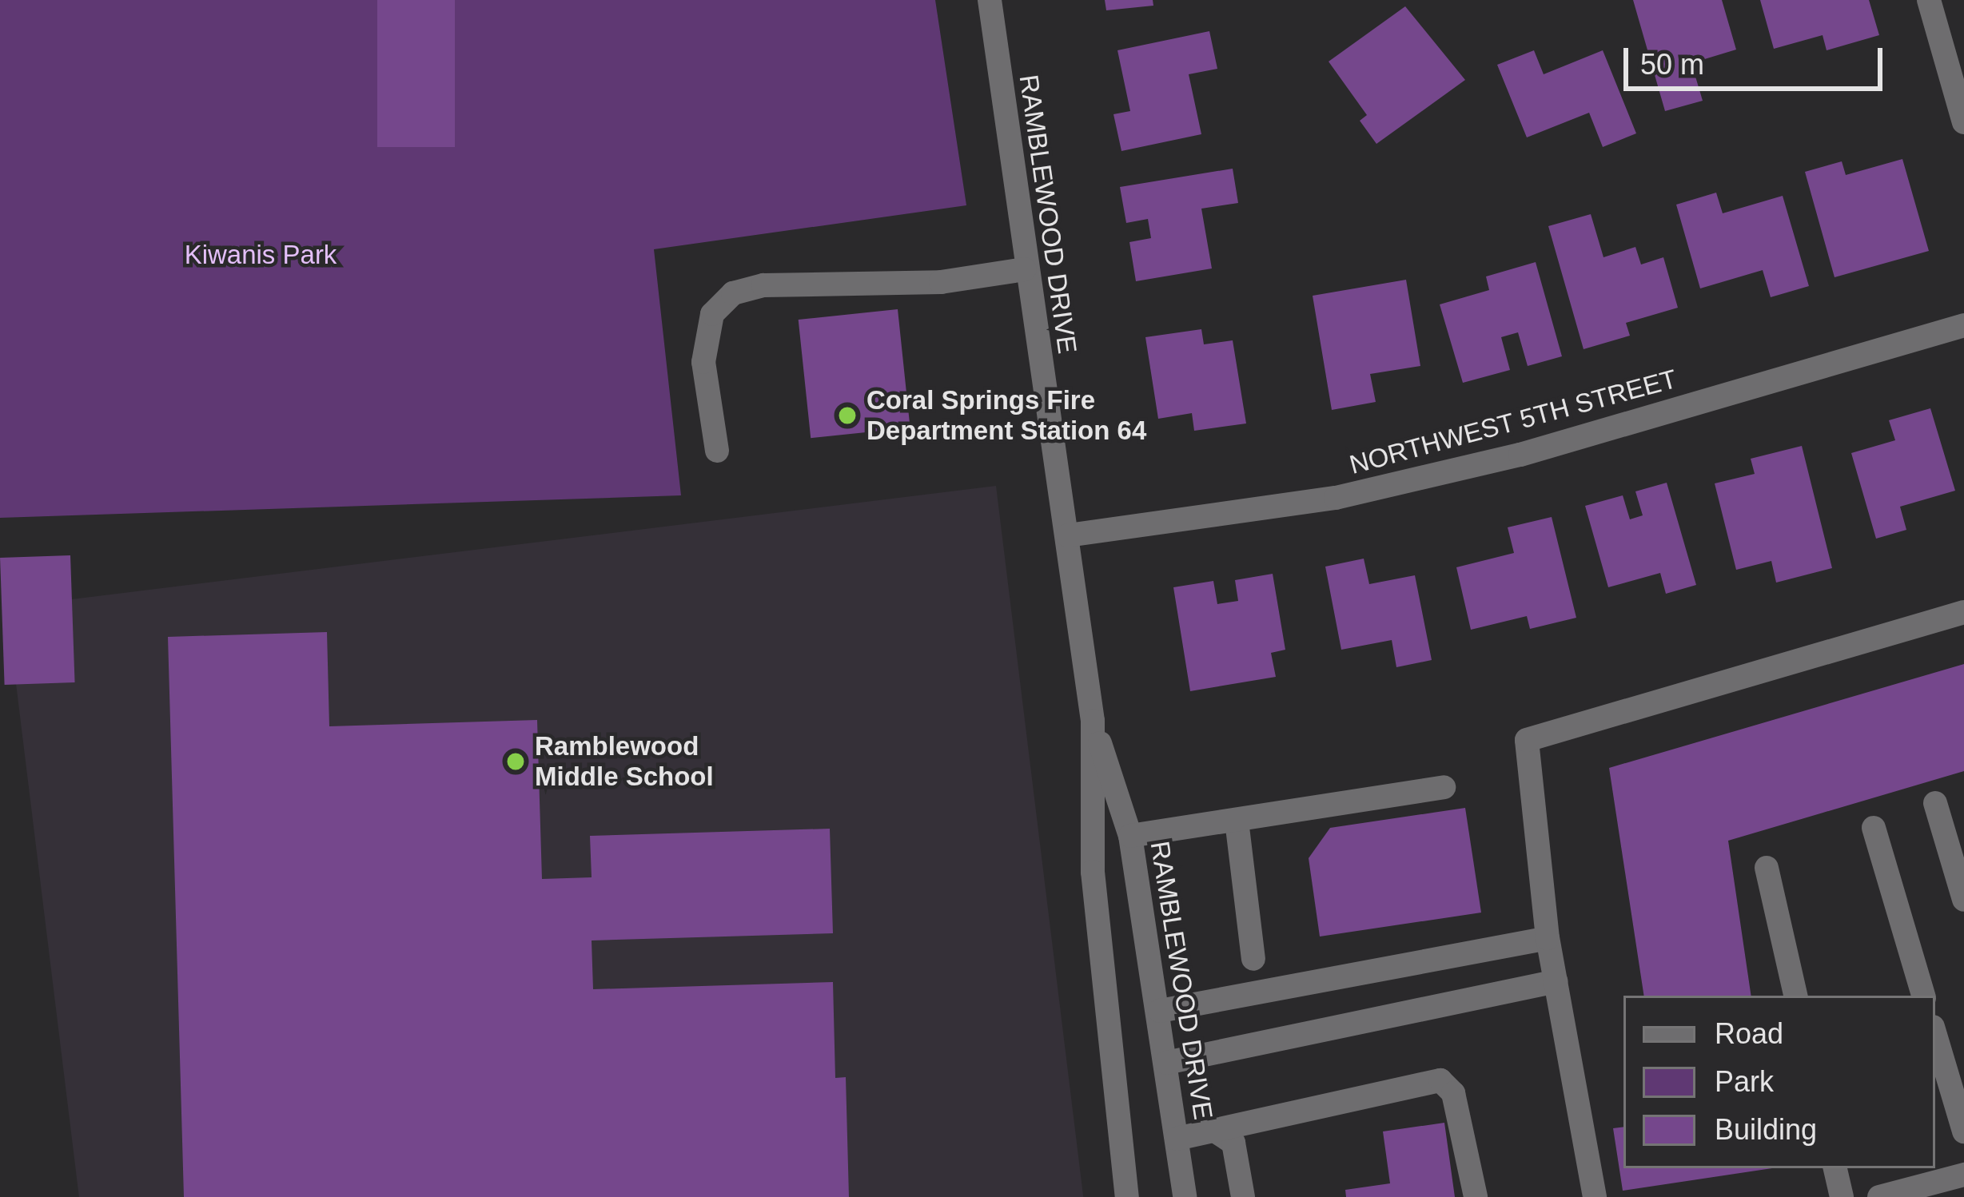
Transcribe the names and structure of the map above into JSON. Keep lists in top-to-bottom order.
{
  "streets": {
    "street": ["RAMBLEWOOD DRIVE", "NORTHWEST 5TH STREET"]
  },
  "crossings": [
    ["RAMBLEWOOD DRIVE", "NORTHWEST 5TH STREET"]
  ],
  "parks": ["Kiwanis Park"],
  "places": ["Coral Springs Fire Department Station 64", "Ramblewood Middle School"],
  "legend": ["Road", "Park", "Building"],
  "scale_bar": "50 m"
}
